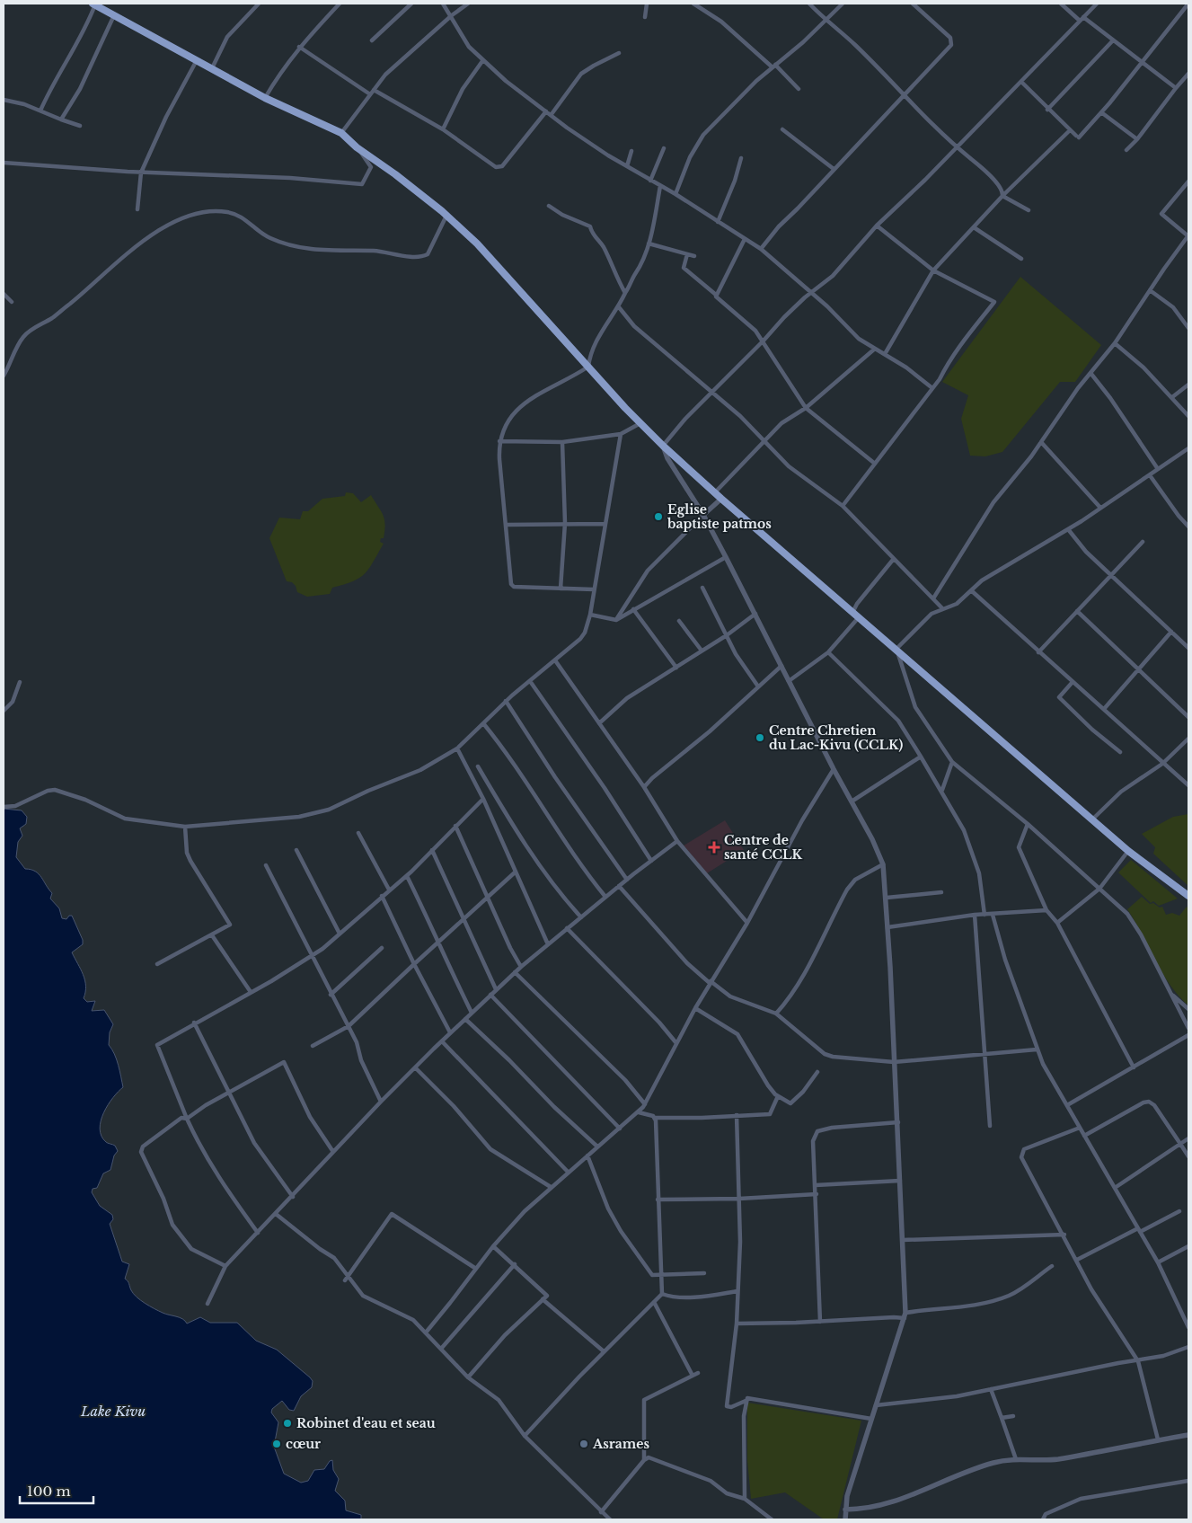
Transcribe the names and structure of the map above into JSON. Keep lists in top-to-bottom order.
{
  "water": ["Lake Kivu"],
  "places": {
    "other": [
      "Eglise baptiste patmos",
      "Centre Chretien du Lac-Kivu (CCLK)",
      "Robinet d'eau et seau",
      "cœur",
      "Asrames"
    ],
    "health": ["Centre de santé CCLK"]
  },
  "scale_bar": "100 m"
}
